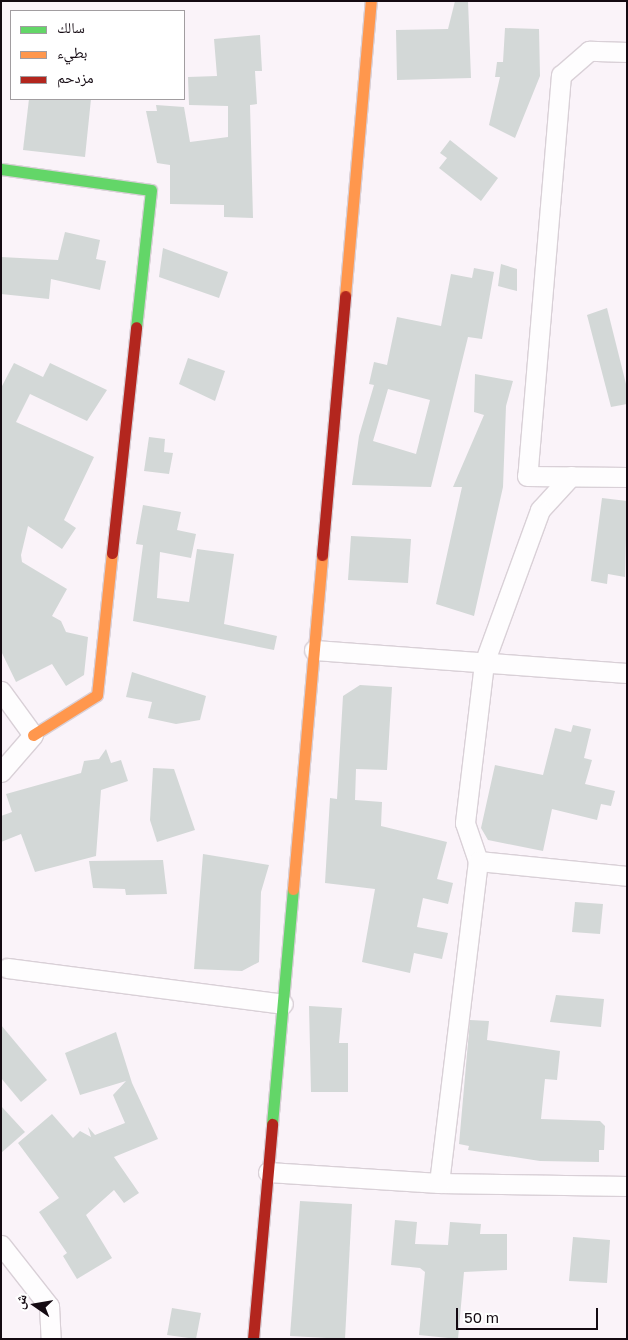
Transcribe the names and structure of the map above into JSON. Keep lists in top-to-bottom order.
{
  "legend": ["سالك", "بطيء", "مزدحم"],
  "scale_bar": "50 m",
  "north": "left"
}
